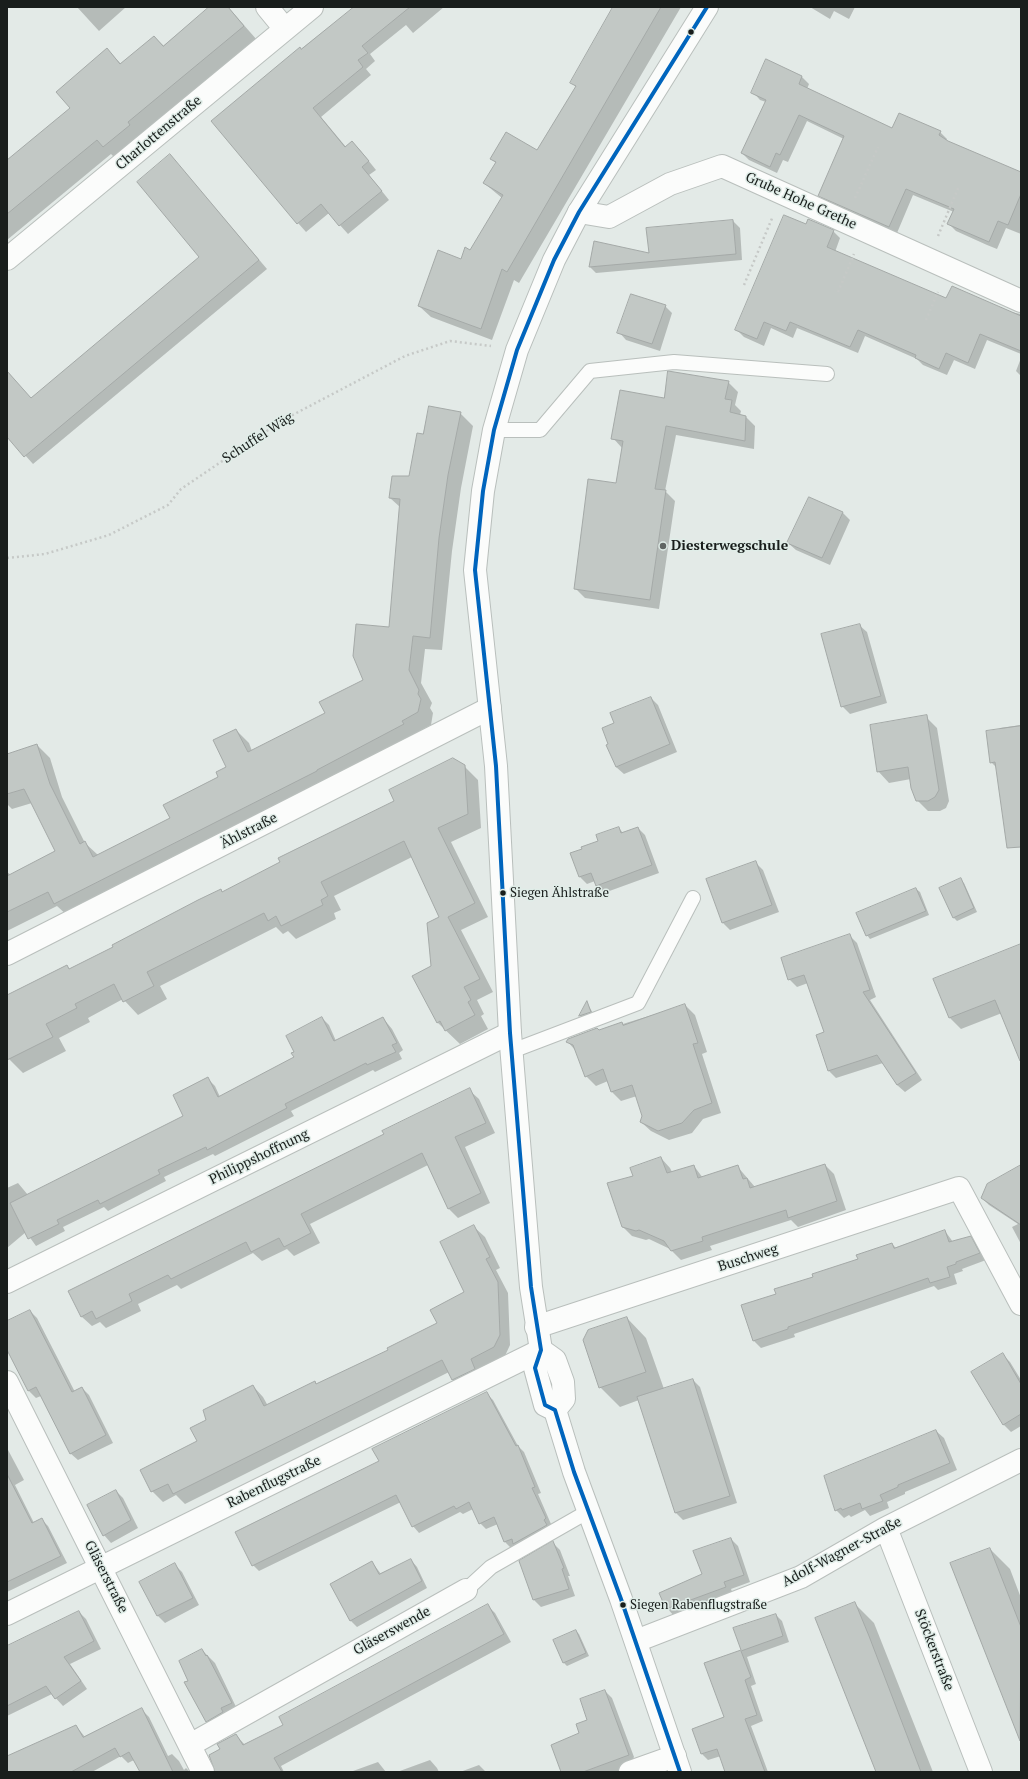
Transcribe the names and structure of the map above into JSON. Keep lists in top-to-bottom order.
{
  "streets": {
    "street": [
      "Charlottenstraße",
      "Grube Hohe Grethe",
      "Ählstraße",
      "Philippshoffnung",
      "Buschweg",
      "Rabenflugstraße",
      "Adolf-Wagner-Straße",
      "Gläserstraße",
      "Gläserswende",
      "Stöckerstraße"
    ],
    "path": ["Schuffel Wäg"]
  },
  "crossings": [
    ["Rabenflugstraße", "Gläserstraße"],
    ["Adolf-Wagner-Straße", "Stöckerstraße"],
    ["Gläserstraße", "Gläserswende"]
  ],
  "places": ["Diesterwegschule", "Siegen Ählstraße", "Siegen Rabenflugstraße"]
}
